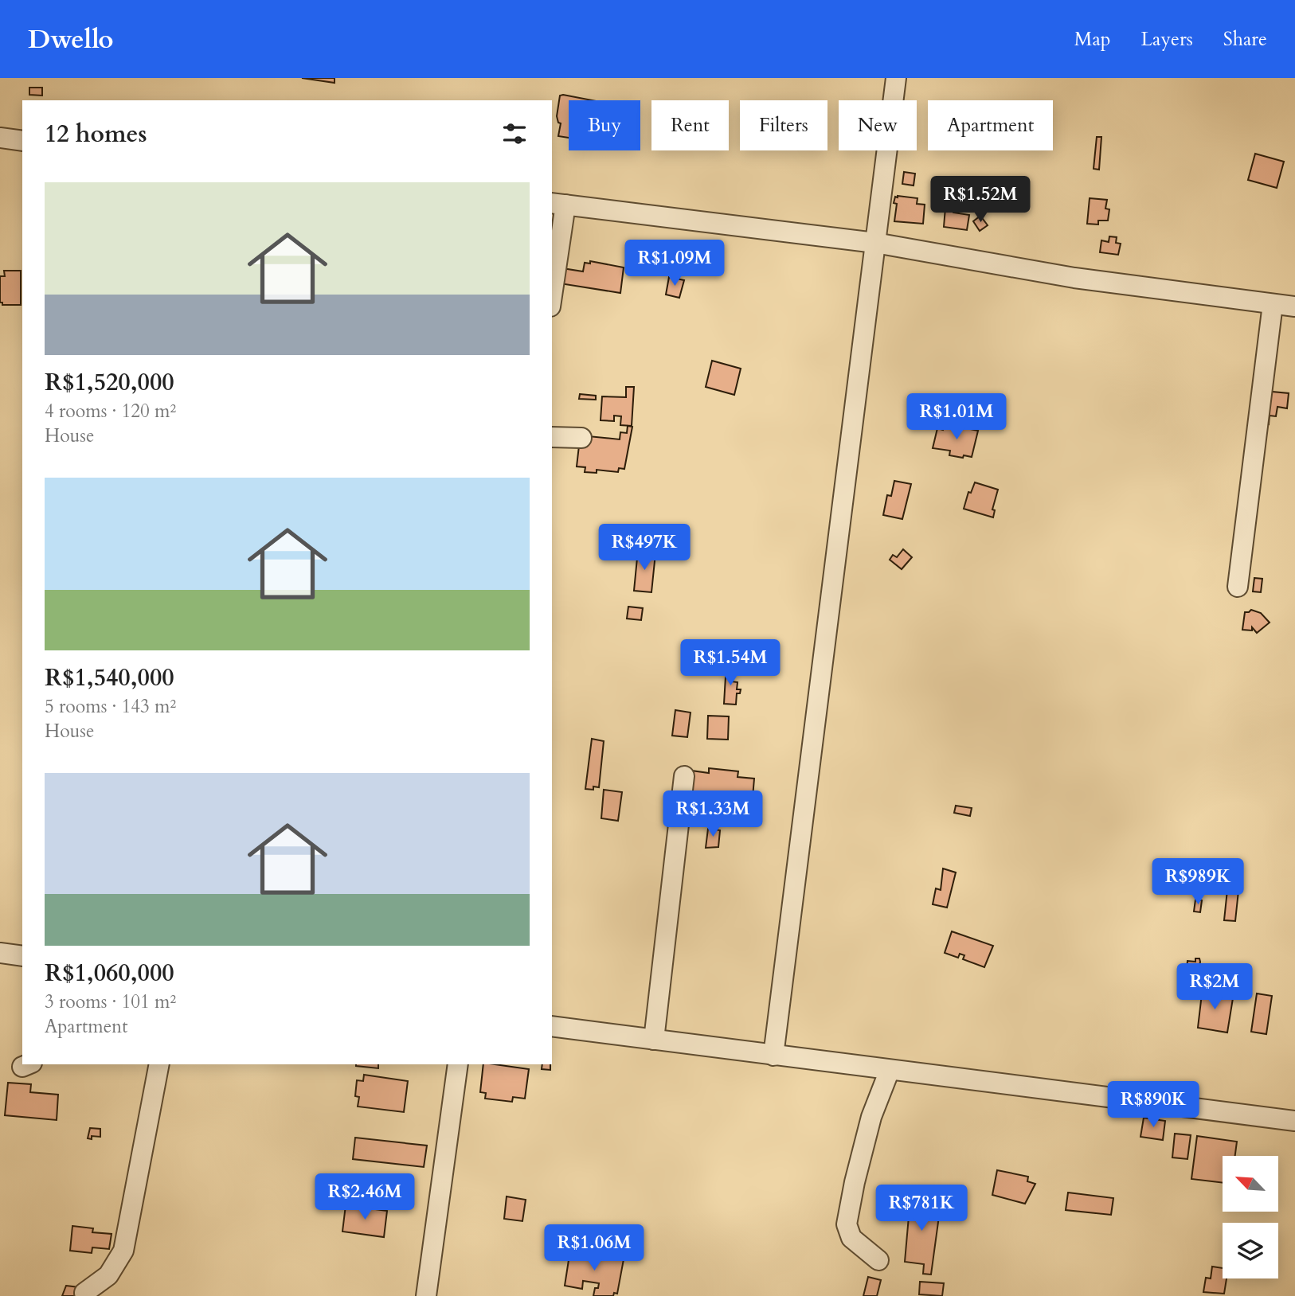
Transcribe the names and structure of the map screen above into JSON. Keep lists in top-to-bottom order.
{
  "north": "top left",
  "page": {
    "header": "Dwello",
    "nav": ["Map", "Layers", "Share"],
    "chip": [
      "Buy",
      "Rent",
      "Filters",
      "New",
      "Apartment"
    ],
    "heading": "12 homes",
    "list": [
      {
        "name": "R$1,520,000",
        "note": "4 rooms · 120 m² · House"
      },
      {
        "name": "R$1,540,000",
        "note": "5 rooms · 143 m² · House"
      },
      {
        "name": "R$1,060,000",
        "note": "3 rooms · 101 m² · Apartment"
      }
    ],
    "price": [
      "R$1.52M",
      "R$1.09M",
      "R$1.01M",
      "R$497K",
      "R$1.54M",
      "R$1.33M",
      "R$989K",
      "R$2M",
      "R$890K",
      "R$2.46M",
      "R$781K",
      "R$1.06M"
    ]
  }
}
